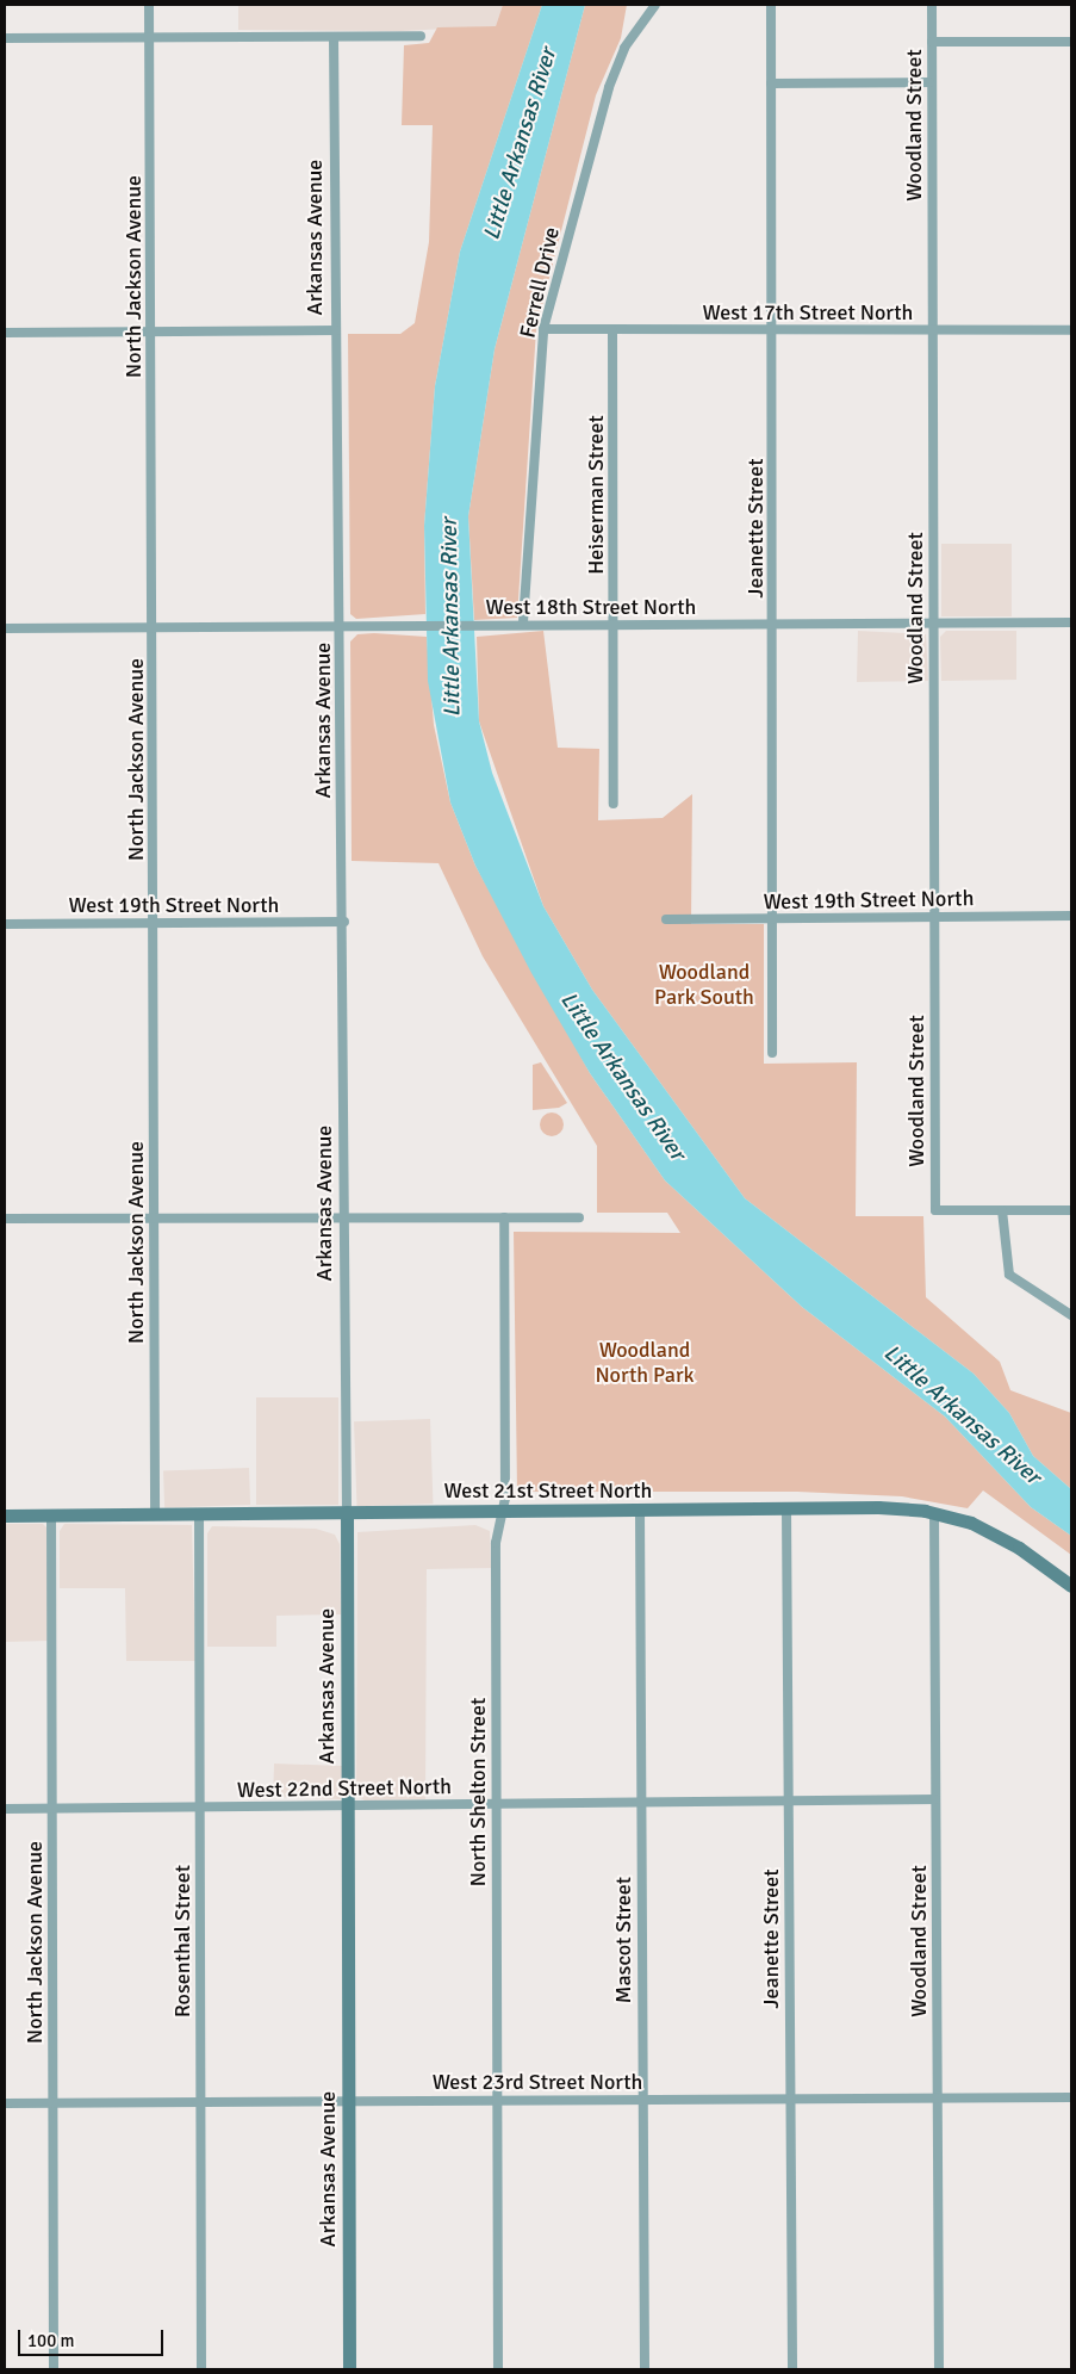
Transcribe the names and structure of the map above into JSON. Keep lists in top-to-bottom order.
{
  "streets": {
    "main road": ["Arkansas Avenue", "West 21st Street North"],
    "street": [
      "Woodland Street",
      "North Jackson Avenue",
      "Ferrell Drive",
      "West 17th Street North",
      "Heiserman Street",
      "Jeanette Street",
      "West 18th Street North",
      "West 19th Street North",
      "West 22nd Street North",
      "North Shelton Street",
      "Mascot Street",
      "Rosenthal Street",
      "West 23rd Street North"
    ]
  },
  "crossings": [
    ["Woodland Street", "West 17th Street North"],
    ["Woodland Street", "West 18th Street North"],
    ["Woodland Street", "West 19th Street North"],
    ["Woodland Street", "West 21st Street North"],
    ["Woodland Street", "West 22nd Street North"],
    ["Woodland Street", "West 23rd Street North"],
    ["Arkansas Avenue", "West 18th Street North"],
    ["Arkansas Avenue", "West 19th Street North"],
    ["Arkansas Avenue", "West 21st Street North"],
    ["Arkansas Avenue", "West 22nd Street North"],
    ["Arkansas Avenue", "West 23rd Street North"],
    ["North Jackson Avenue", "West 18th Street North"],
    ["North Jackson Avenue", "West 19th Street North"],
    ["North Jackson Avenue", "West 21st Street North"],
    ["North Jackson Avenue", "West 22nd Street North"],
    ["North Jackson Avenue", "West 23rd Street North"],
    ["Ferrell Drive", "West 17th Street North"],
    ["Ferrell Drive", "West 18th Street North"],
    ["West 17th Street North", "Heiserman Street"],
    ["West 17th Street North", "Jeanette Street"],
    ["Heiserman Street", "West 18th Street North"],
    ["Jeanette Street", "West 18th Street North"],
    ["Jeanette Street", "West 19th Street North"],
    ["Jeanette Street", "West 21st Street North"],
    ["Jeanette Street", "West 22nd Street North"],
    ["Jeanette Street", "West 23rd Street North"],
    ["West 21st Street North", "North Shelton Street"],
    ["West 21st Street North", "Mascot Street"],
    ["West 21st Street North", "Rosenthal Street"],
    ["West 22nd Street North", "North Shelton Street"],
    ["West 22nd Street North", "Mascot Street"],
    ["West 22nd Street North", "Rosenthal Street"],
    ["North Shelton Street", "West 23rd Street North"],
    ["Mascot Street", "West 23rd Street North"],
    ["Rosenthal Street", "West 23rd Street North"]
  ],
  "water": ["Little Arkansas River"],
  "parks": ["Woodland Park South", "Woodland North Park"],
  "scale_bar": "100 m"
}
